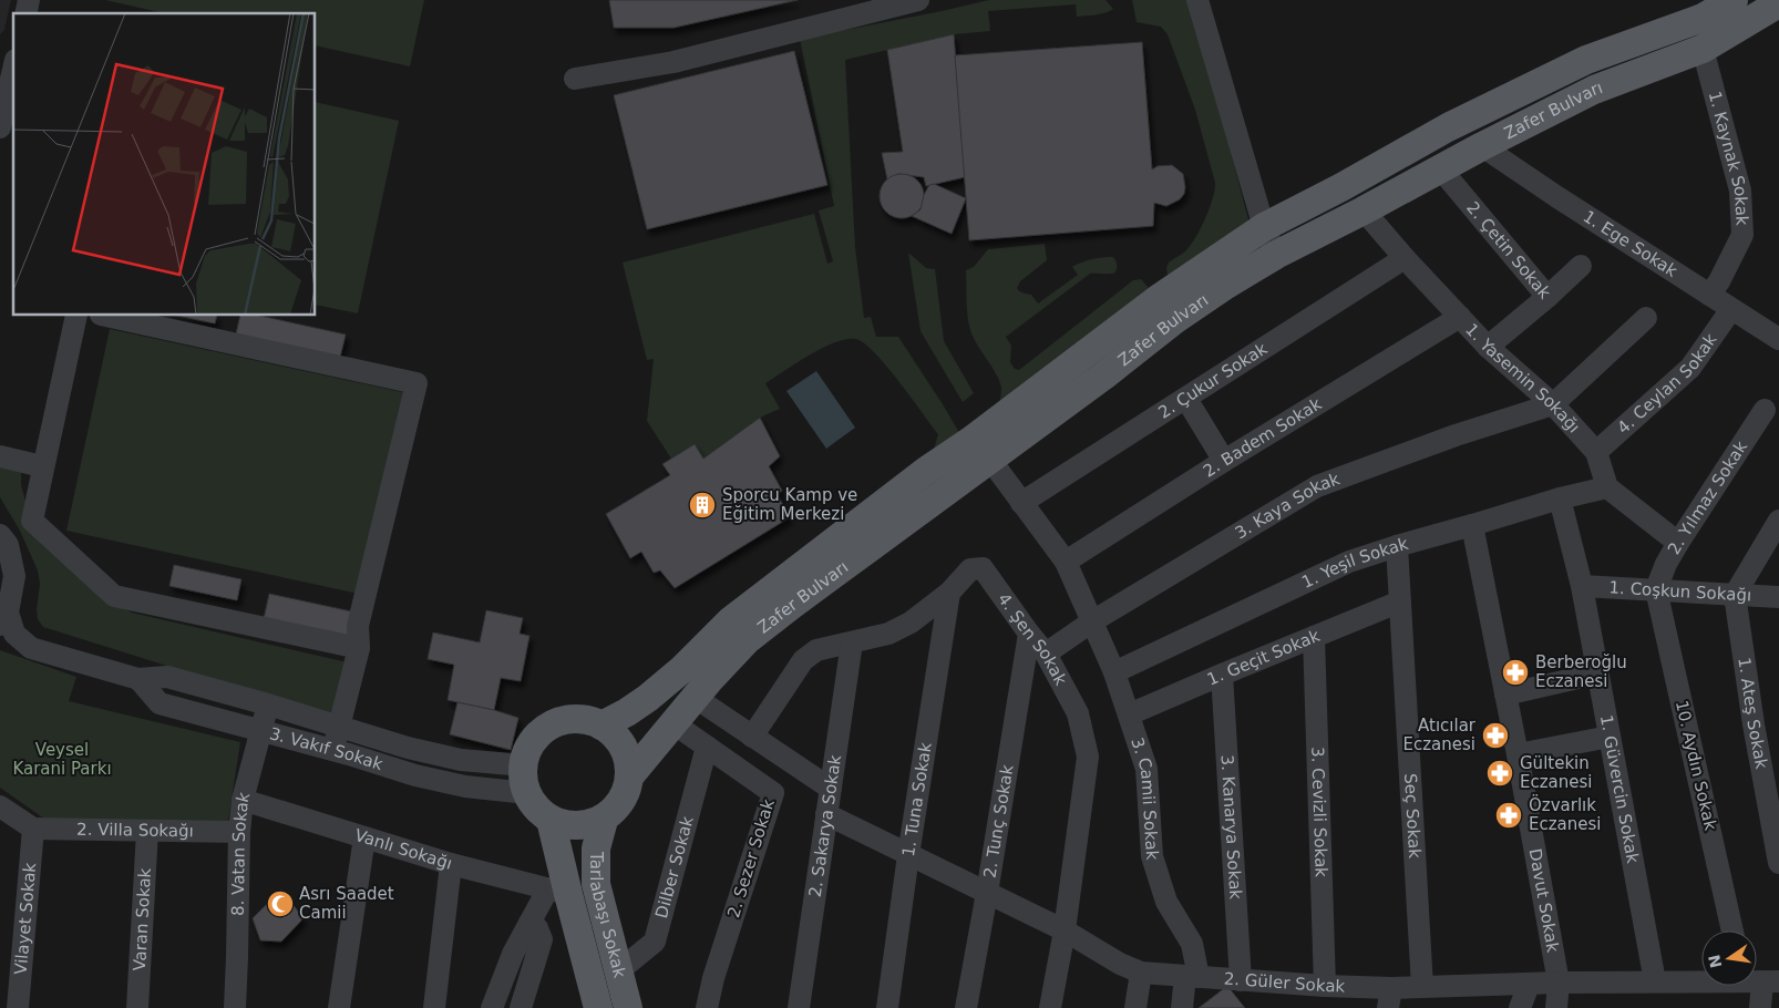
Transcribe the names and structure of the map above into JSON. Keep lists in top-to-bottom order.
{
  "streets": {
    "main road": ["Zafer Bulvarı", "Tarlabaşı Sokak"],
    "street": [
      "1. Kaynak Sokak",
      "1. Ege Sokak",
      "2. Çetin Sokak",
      "1. Yasemin Sokağı",
      "2. Çukur Sokak",
      "4. Ceylan Sokak",
      "2. Badem Sokak",
      "2. Yılmaz Sokak",
      "3. Kaya Sokak",
      "1. Yeşil Sokak",
      "1. Coşkun Sokağı",
      "4. Şen Sokak",
      "1. Geçit Sokak",
      "1. Ateş Sokak",
      "3. Vakıf Sokak",
      "10. Aydın Sokak",
      "1. Güvercin Sokak",
      "1. Tuna Sokak",
      "3. Camii Sokak",
      "3. Cevizli Sokak",
      "Seç Sokak",
      "2. Tunç Sokak",
      "2. Sakarya Sokak",
      "3. Kanarya Sokak",
      "2. Villa Sokağı",
      "Vanlı Sokağı",
      "8. Vatan Sokak",
      "2. Sezer Sokak",
      "Dilber Sokak",
      "Davut Sokak",
      "Vilayet Sokak",
      "Varan Sokak",
      "2. Güler Sokak"
    ]
  },
  "crossings": [
    ["Zafer Bulvarı", "1. Kaynak Sokak"],
    ["Zafer Bulvarı", "1. Ege Sokak"],
    ["Zafer Bulvarı", "2. Çetin Sokak"],
    ["Zafer Bulvarı", "1. Yasemin Sokağı"],
    ["Zafer Bulvarı", "3. Vakıf Sokak"],
    ["Zafer Bulvarı", "2. Sezer Sokak"],
    ["Zafer Bulvarı", "Tarlabaşı Sokak"],
    ["1. Kaynak Sokak", "1. Ege Sokak"],
    ["1. Ege Sokak", "4. Ceylan Sokak"],
    ["2. Çetin Sokak", "1. Yasemin Sokağı"],
    ["1. Yasemin Sokağı", "2. Çukur Sokak"],
    ["1. Yasemin Sokağı", "4. Ceylan Sokak"],
    ["1. Yasemin Sokağı", "2. Badem Sokak"],
    ["1. Yasemin Sokağı", "3. Kaya Sokak"],
    ["1. Yasemin Sokağı", "1. Yeşil Sokak"],
    ["2. Yılmaz Sokak", "1. Coşkun Sokağı"],
    ["2. Yılmaz Sokak", "10. Aydın Sokak"],
    ["3. Kaya Sokak", "4. Şen Sokak"],
    ["3. Kaya Sokak", "3. Camii Sokak"],
    ["1. Yeşil Sokak", "1. Güvercin Sokak"],
    ["1. Yeşil Sokak", "3. Camii Sokak"],
    ["1. Yeşil Sokak", "Seç Sokak"],
    ["1. Yeşil Sokak", "Davut Sokak"],
    ["1. Coşkun Sokağı", "1. Ateş Sokak"],
    ["1. Coşkun Sokağı", "10. Aydın Sokak"],
    ["1. Coşkun Sokağı", "1. Güvercin Sokak"],
    ["4. Şen Sokak", "1. Tuna Sokak"],
    ["4. Şen Sokak", "2. Tunç Sokak"],
    ["4. Şen Sokak", "2. Sakarya Sokak"],
    ["4. Şen Sokak", "2. Güler Sokak"],
    ["1. Geçit Sokak", "3. Camii Sokak"],
    ["1. Geçit Sokak", "3. Cevizli Sokak"],
    ["1. Geçit Sokak", "Seç Sokak"],
    ["1. Geçit Sokak", "3. Kanarya Sokak"],
    ["3. Vakıf Sokak", "8. Vatan Sokak"],
    ["3. Vakıf Sokak", "Tarlabaşı Sokak"],
    ["1. Güvercin Sokak", "2. Güler Sokak"],
    ["1. Tuna Sokak", "2. Güler Sokak"],
    ["3. Camii Sokak", "2. Güler Sokak"],
    ["3. Cevizli Sokak", "2. Güler Sokak"],
    ["Seç Sokak", "2. Güler Sokak"],
    ["2. Tunç Sokak", "2. Güler Sokak"],
    ["2. Sakarya Sokak", "2. Güler Sokak"],
    ["3. Kanarya Sokak", "2. Güler Sokak"],
    ["2. Villa Sokağı", "8. Vatan Sokak"],
    ["2. Villa Sokağı", "Vilayet Sokak"],
    ["2. Villa Sokağı", "Varan Sokak"],
    ["Vanlı Sokağı", "8. Vatan Sokak"],
    ["2. Sezer Sokak", "Dilber Sokak"],
    ["Dilber Sokak", "Tarlabaşı Sokak"],
    ["Davut Sokak", "2. Güler Sokak"]
  ],
  "parks": ["Veysel Karani Parkı"],
  "places": {
    "building": ["Sporcu Kamp ve Eğitim Merkezi"],
    "pharmacy": [
      "Berberoğlu Eczanesi",
      "Atıcılar Eczanesi",
      "Gültekin Eczanesi",
      "Özvarlık Eczanesi"
    ],
    "mosque": ["Asrı Saadet Camii"]
  },
  "north": "left"
}
